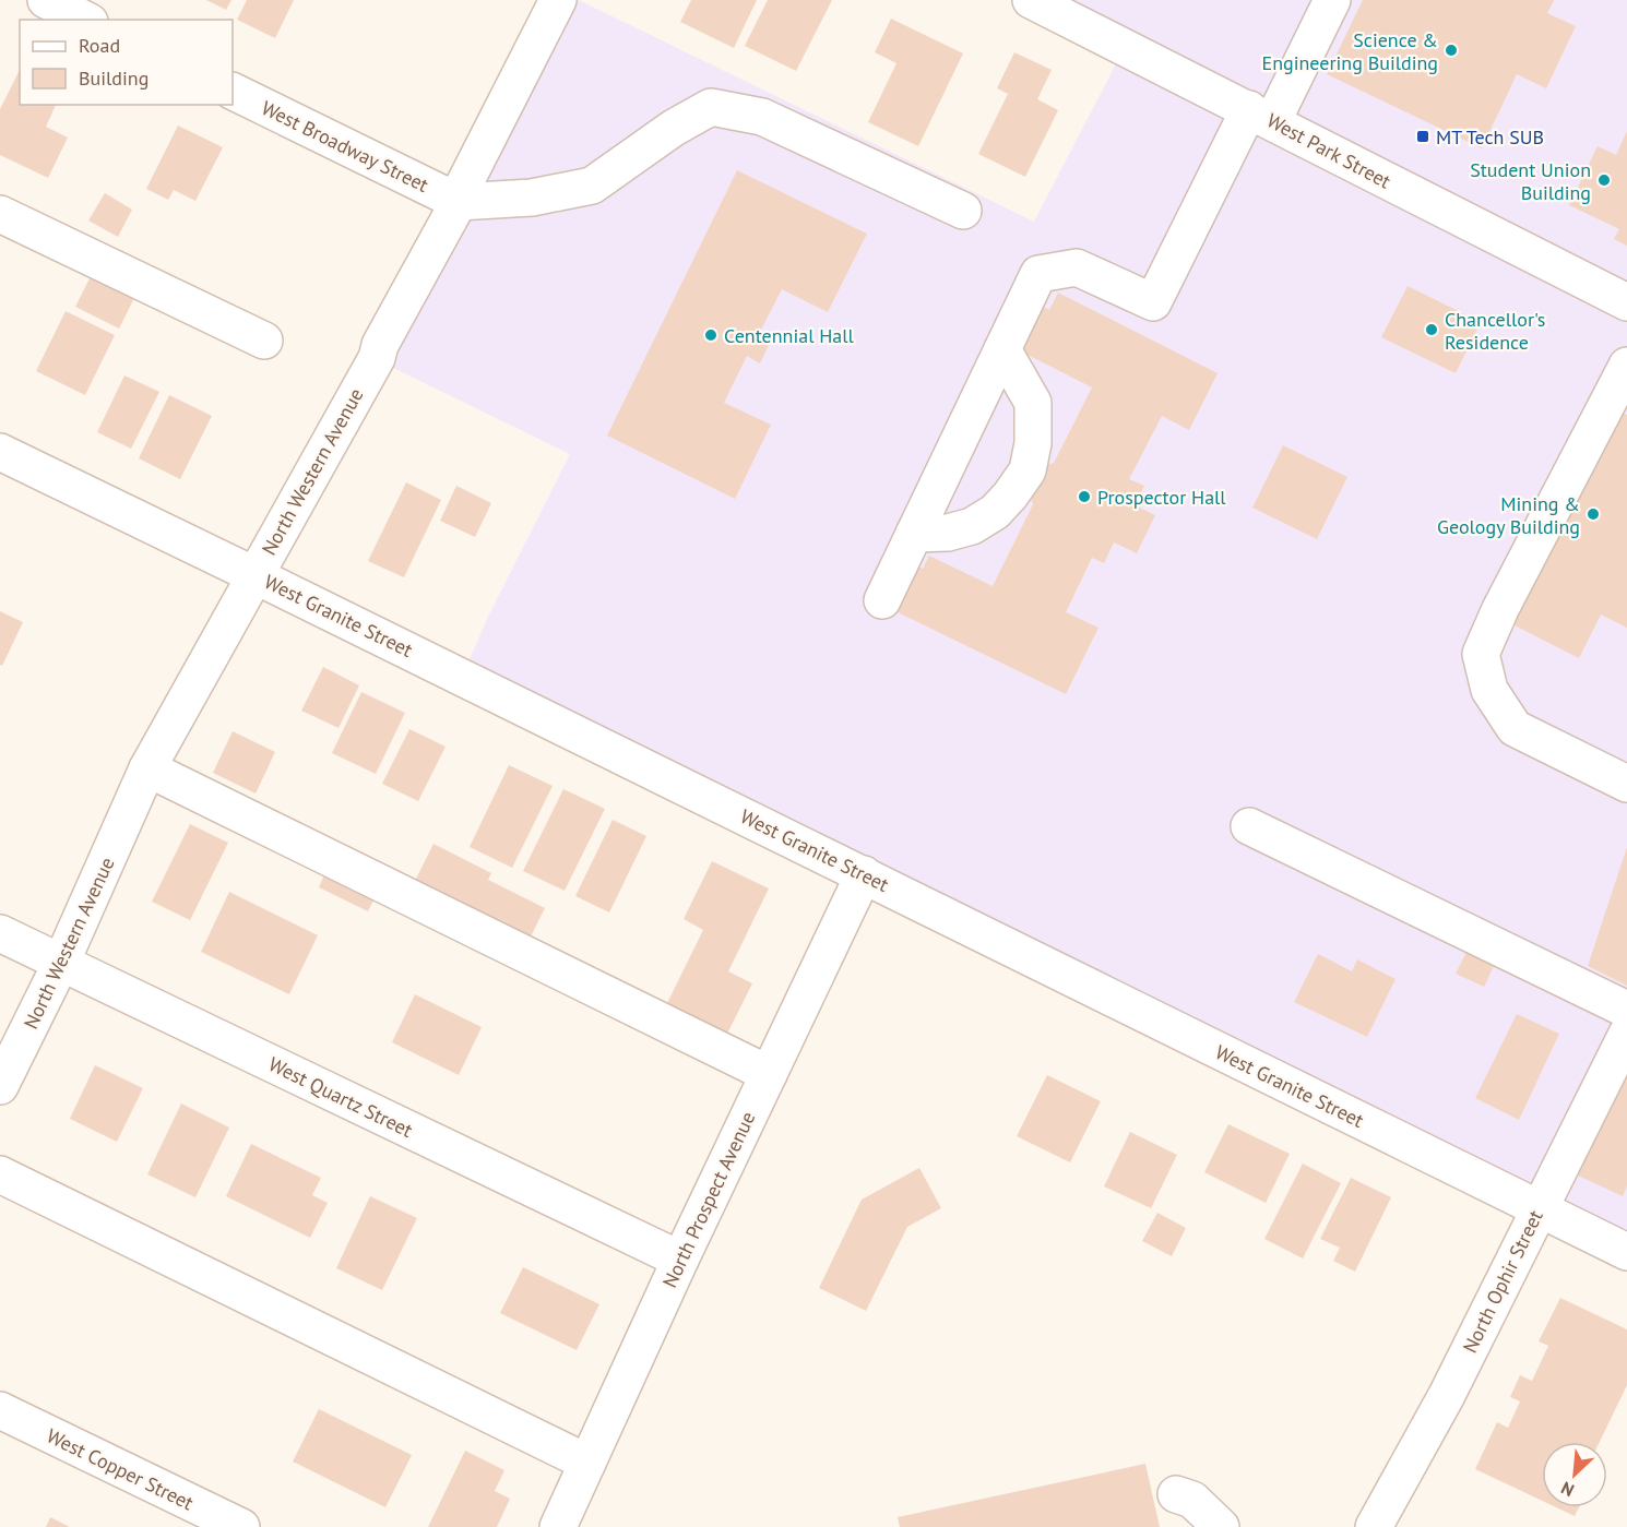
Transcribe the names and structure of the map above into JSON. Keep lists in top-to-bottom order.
{
  "streets": {
    "street": [
      "West Broadway Street",
      "West Park Street",
      "North Western Avenue",
      "West Granite Street",
      "West Quartz Street",
      "North Prospect Avenue",
      "North Ophir Street",
      "West Copper Street"
    ]
  },
  "crossings": [
    ["West Broadway Street", "North Western Avenue"],
    ["North Western Avenue", "West Granite Street"],
    ["North Western Avenue", "West Quartz Street"],
    ["West Granite Street", "North Prospect Avenue"],
    ["West Granite Street", "North Ophir Street"],
    ["West Quartz Street", "North Prospect Avenue"]
  ],
  "places": {
    "other": [
      "Science & Engineering Building",
      "Student Union Building",
      "Chancellor's Residence",
      "Centennial Hall",
      "Prospector Hall",
      "Mining & Geology Building"
    ],
    "transit": ["MT Tech SUB"]
  },
  "legend": ["Road", "Building"],
  "north": "bottom left"
}
